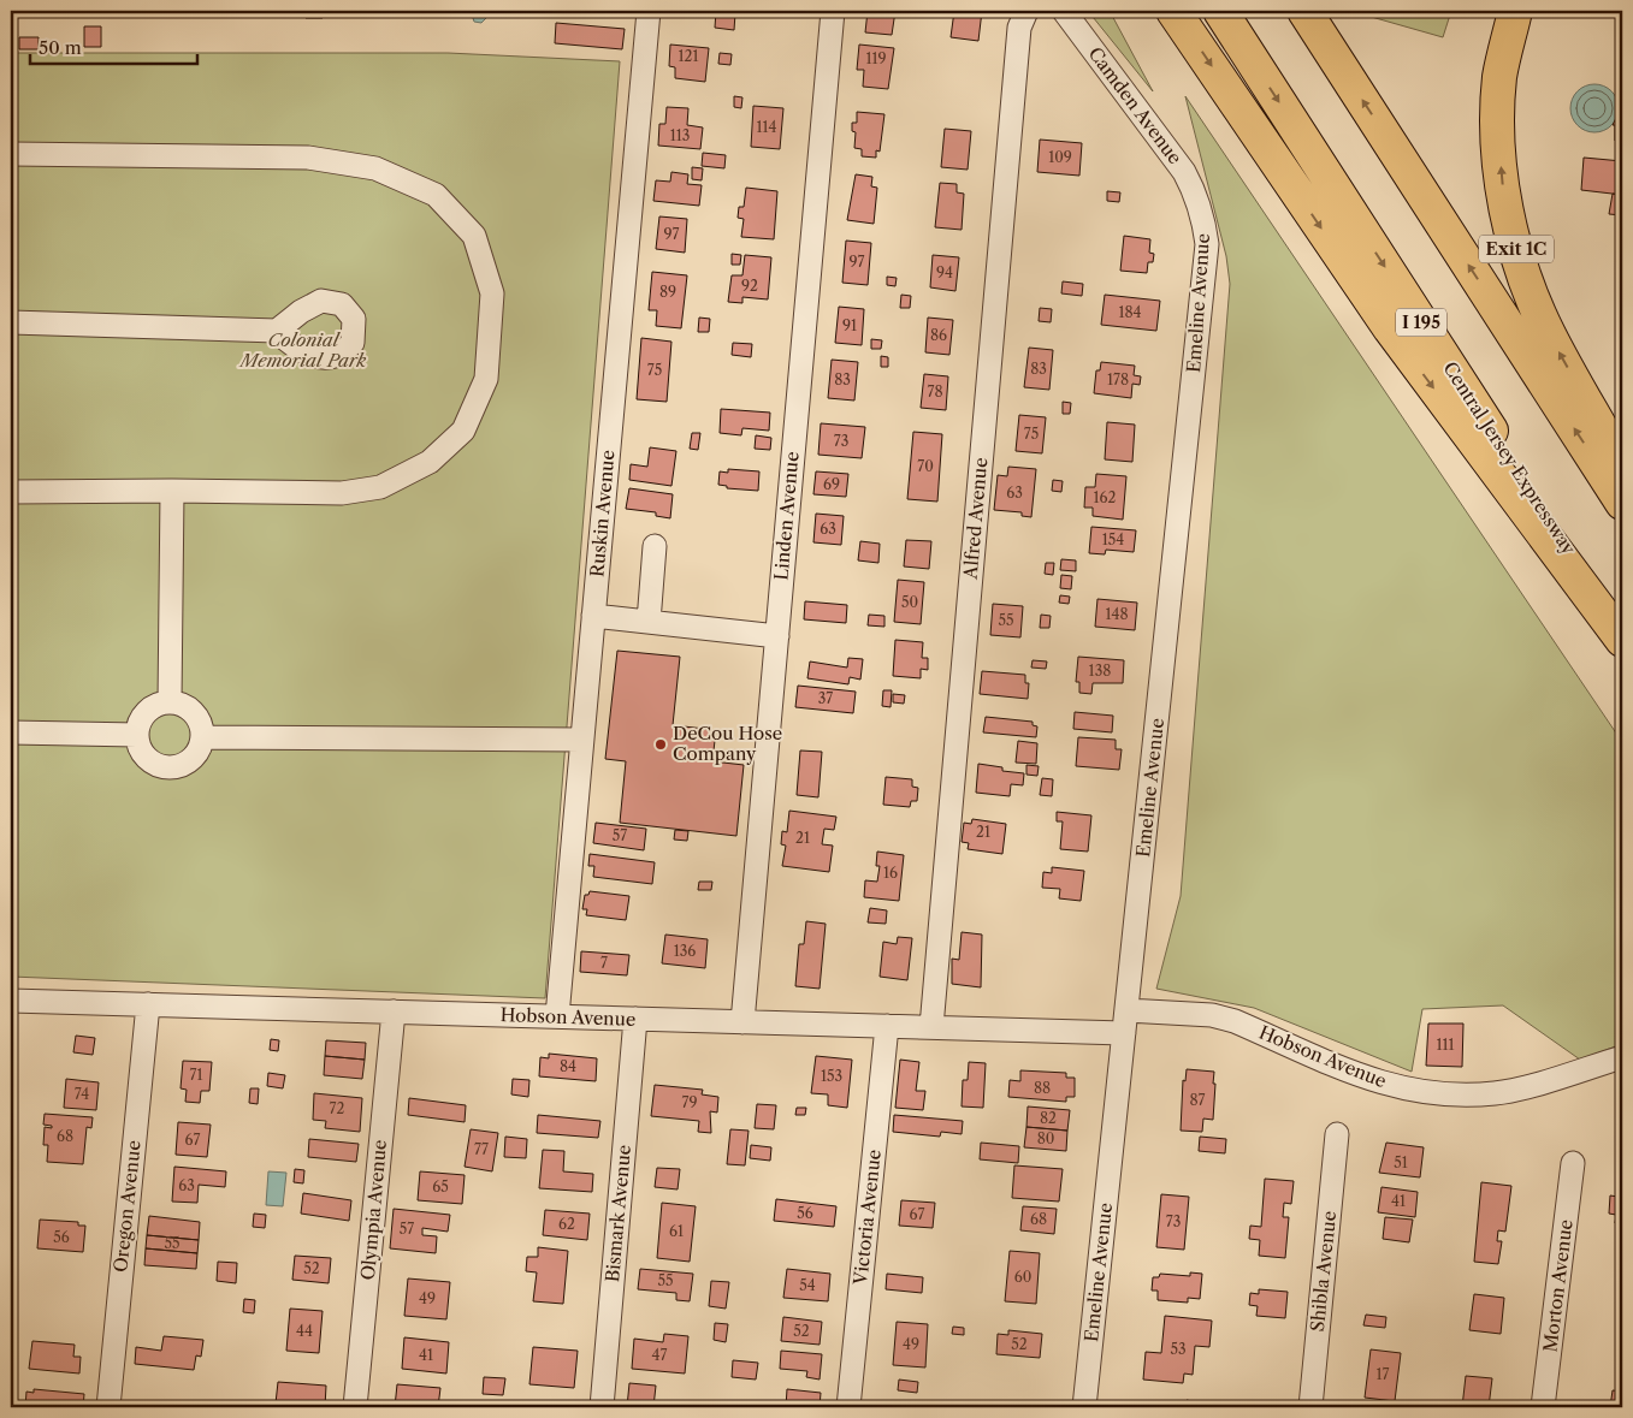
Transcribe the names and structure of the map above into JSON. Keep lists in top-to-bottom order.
{
  "streets": {
    "highway": ["Exit 1C", "I 195", "Central Jersey Expressway"],
    "street": [
      "Camden Avenue",
      "Emeline Avenue",
      "Ruskin Avenue",
      "Linden Avenue",
      "Alfred Avenue",
      "Hobson Avenue",
      "Oregon Avenue",
      "Olympia Avenue",
      "Bismark Avenue",
      "Victoria Avenue",
      "Shibla Avenue",
      "Morton Avenue"
    ]
  },
  "crossings": [
    ["Camden Avenue", "Emeline Avenue"],
    ["Emeline Avenue", "Hobson Avenue"],
    ["Ruskin Avenue", "Hobson Avenue"],
    ["Linden Avenue", "Hobson Avenue"],
    ["Alfred Avenue", "Hobson Avenue"],
    ["Hobson Avenue", "Oregon Avenue"],
    ["Hobson Avenue", "Olympia Avenue"],
    ["Hobson Avenue", "Bismark Avenue"],
    ["Hobson Avenue", "Victoria Avenue"]
  ],
  "parks": ["Colonial Memorial Park"],
  "places": ["DeCou Hose Company"],
  "house_numbers": [
    "121",
    "119",
    "114",
    "113",
    "109",
    "97",
    "97",
    "94",
    "92",
    "89",
    "184",
    "91",
    "86",
    "83",
    "75",
    "83",
    "178",
    "78",
    "75",
    "73",
    "70",
    "69",
    "63",
    "162",
    "63",
    "154",
    "50",
    "148",
    "55",
    "138",
    "37",
    "21",
    "57",
    "21",
    "16",
    "136",
    "7",
    "111",
    "84",
    "71",
    "153",
    "88",
    "74",
    "87",
    "79",
    "72",
    "82",
    "68",
    "80",
    "67",
    "77",
    "51",
    "63",
    "65",
    "41",
    "56",
    "67",
    "68",
    "73",
    "62",
    "57",
    "61",
    "56",
    "55",
    "52",
    "60",
    "55",
    "54",
    "49",
    "44",
    "52",
    "49",
    "52",
    "53",
    "41",
    "47",
    "17"
  ],
  "scale_bar": "50 m"
}
